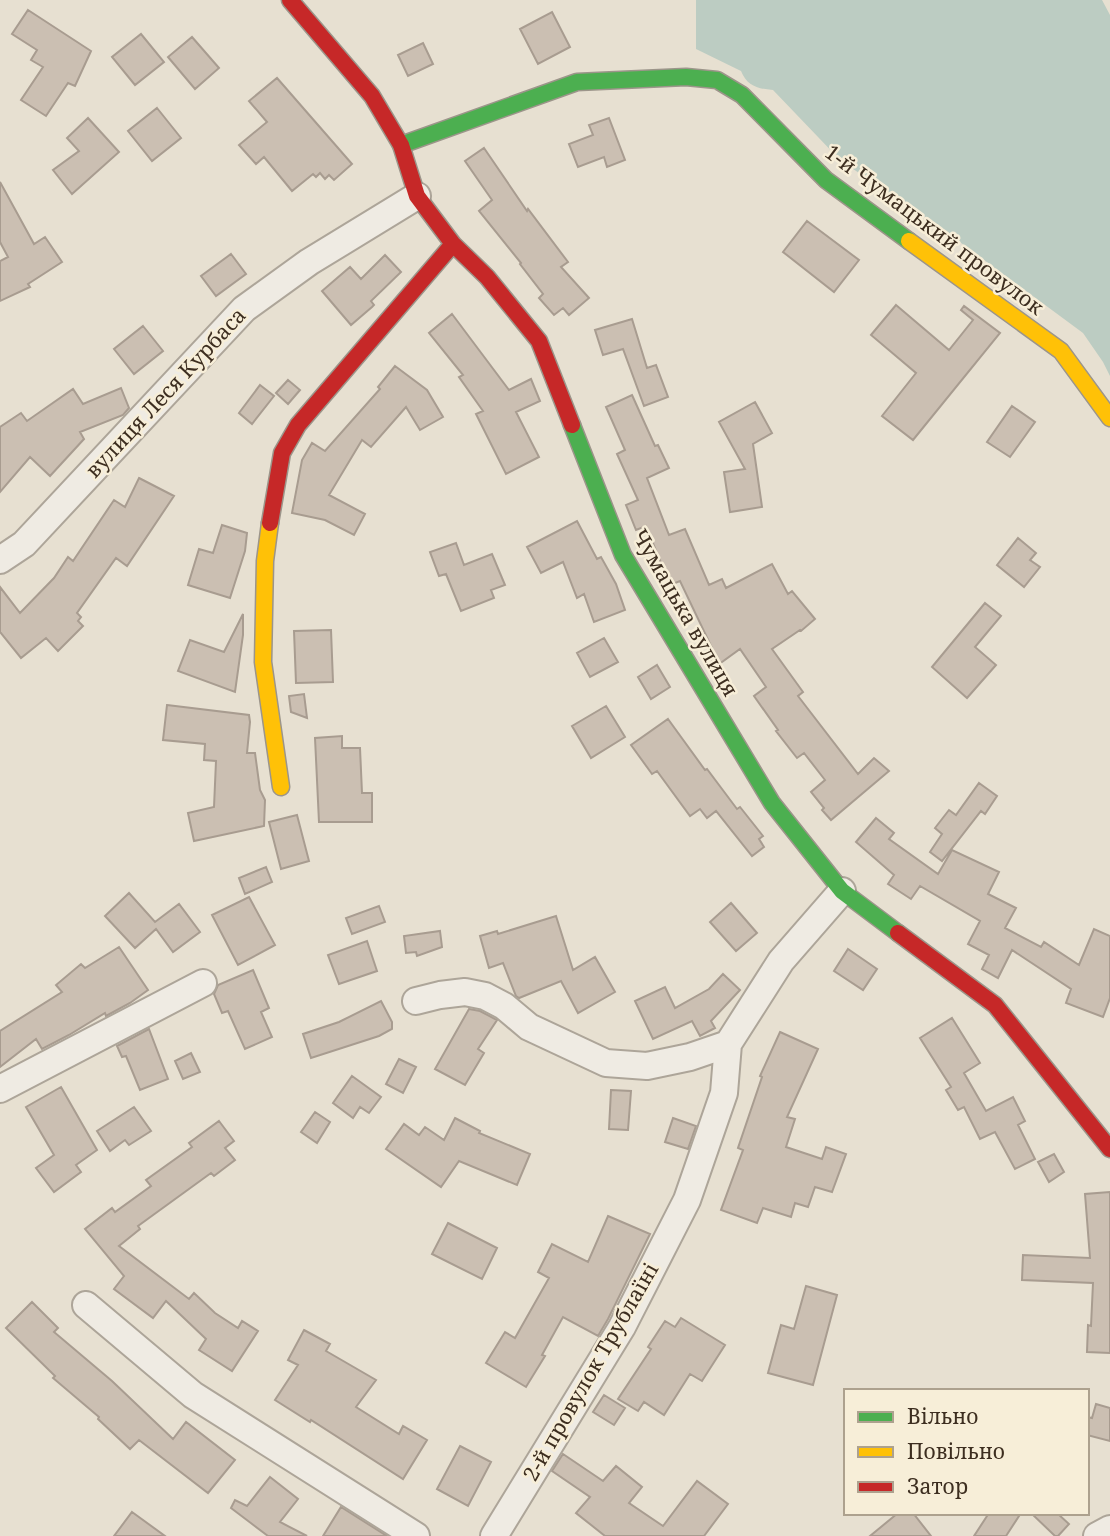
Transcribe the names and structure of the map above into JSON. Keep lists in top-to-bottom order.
{
  "streets": {
    "street": [
      "1-й Чумацький провулок",
      "вулиця Леся Курбаса",
      "Чумацька вулиця",
      "2-й провулок Трублаїні"
    ]
  },
  "crossings": [
    ["1-й Чумацький провулок", "Чумацька вулиця"],
    ["вулиця Леся Курбаса", "Чумацька вулиця"]
  ],
  "legend": ["Вільно", "Повільно", "Затор"]
}
